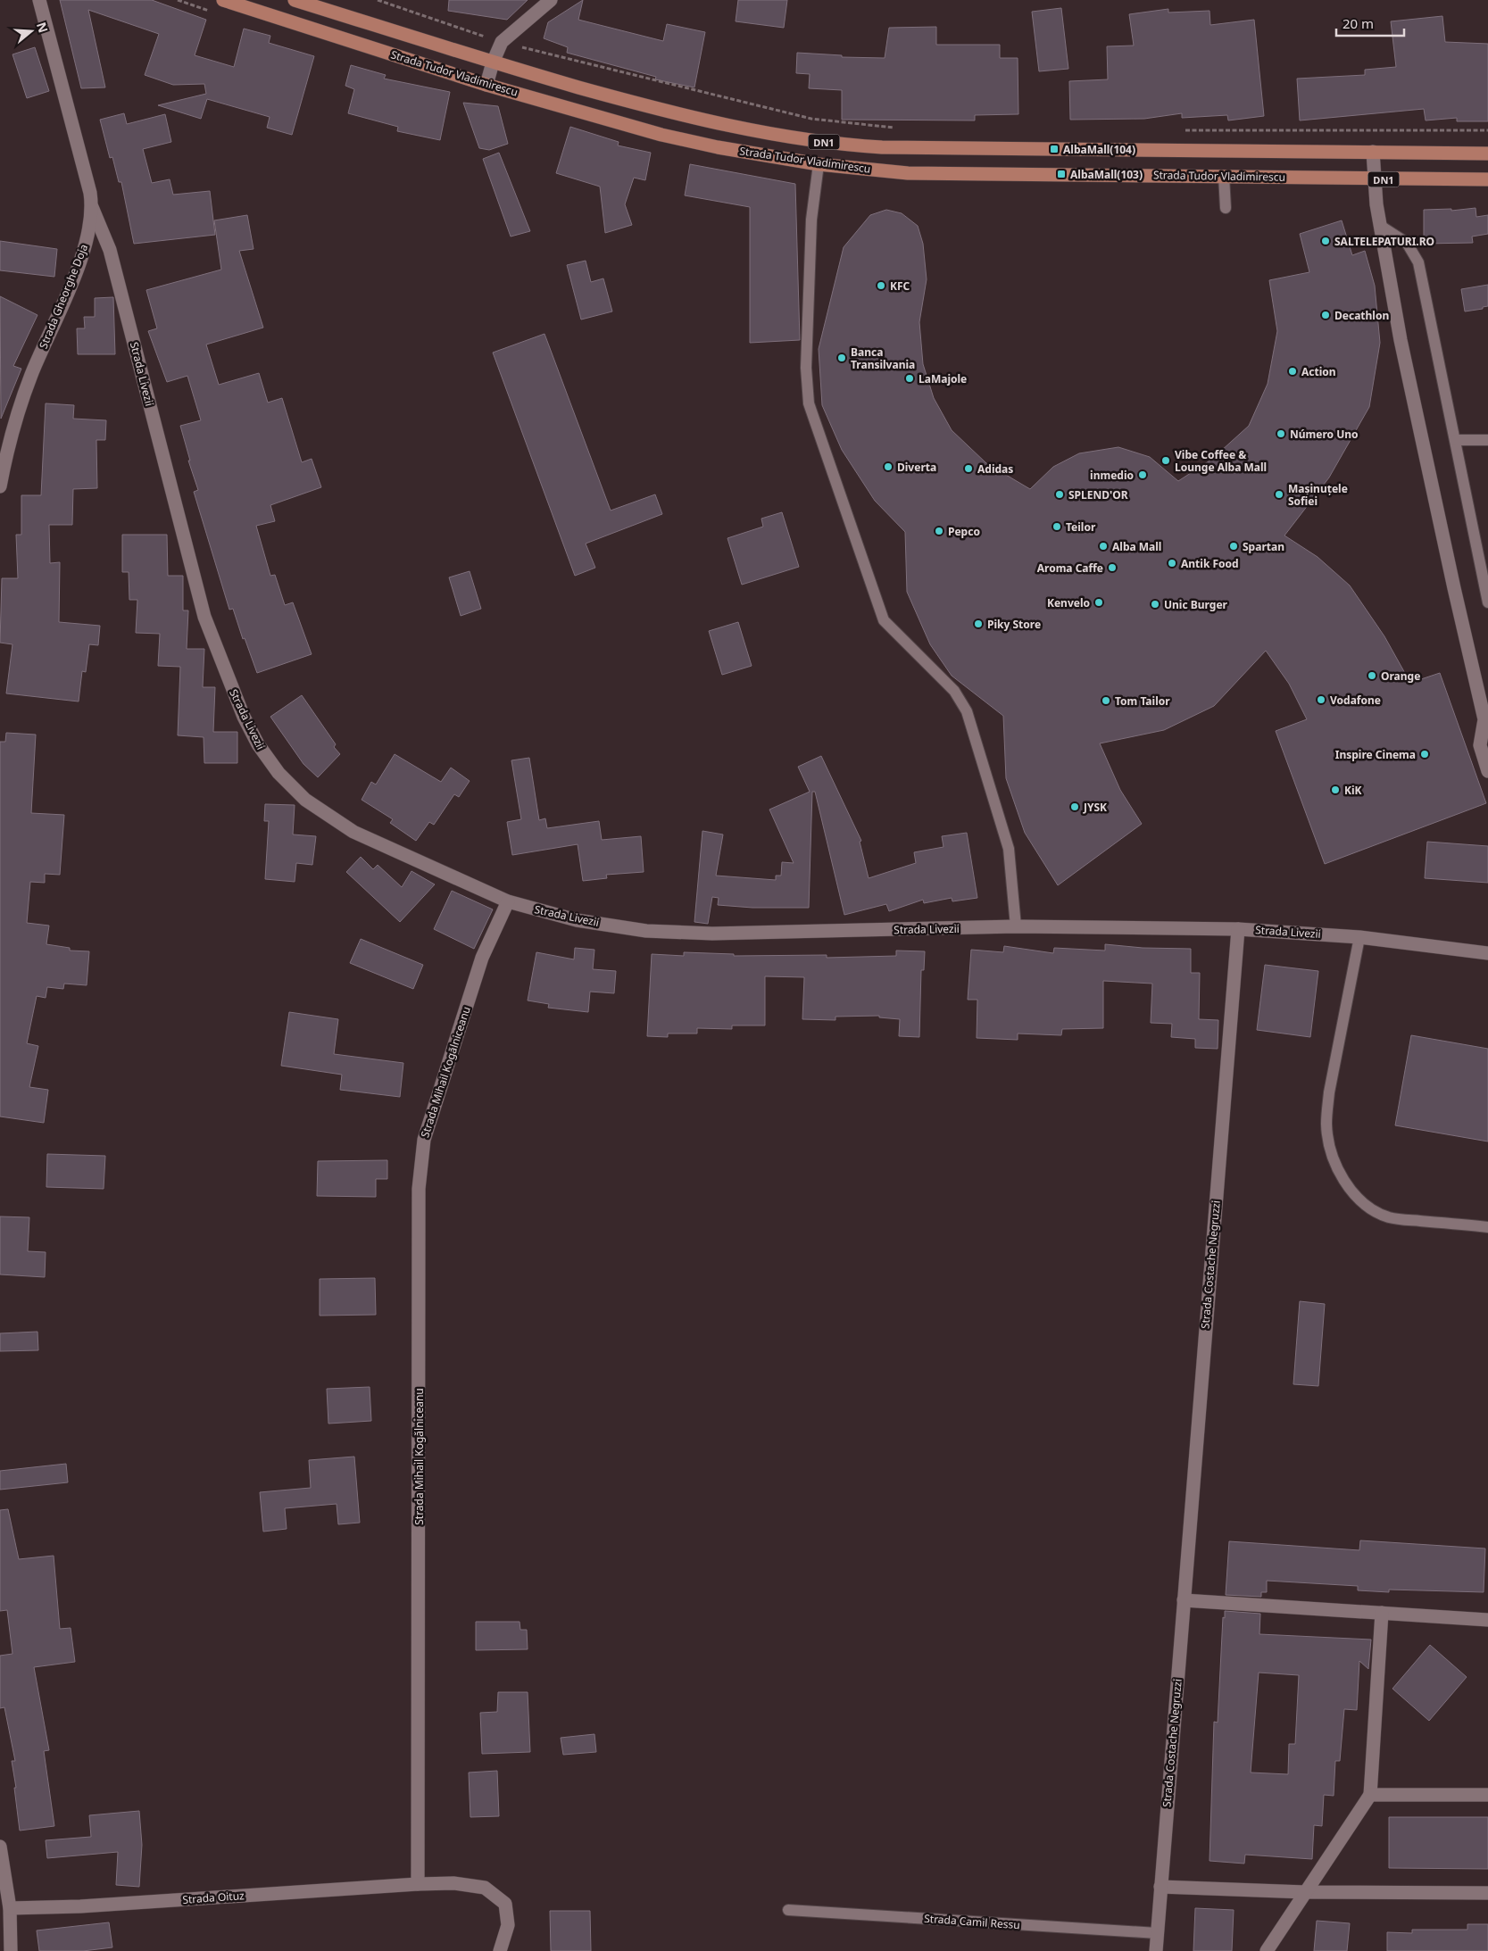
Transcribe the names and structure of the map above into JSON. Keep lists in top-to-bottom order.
{
  "streets": {
    "main road": ["Strada Tudor Vladimirescu", "DN1"],
    "street": [
      "Strada Gheorghe Doja",
      "Strada Livezii",
      "Strada Mihail Kogălniceanu",
      "Strada Costache Negruzzi",
      "Strada Oituz"
    ],
    "lane": ["Strada Camil Ressu"]
  },
  "crossings": [
    ["Strada Gheorghe Doja", "Strada Livezii"],
    ["Strada Livezii", "Strada Mihail Kogălniceanu"],
    ["Strada Livezii", "Strada Costache Negruzzi"],
    ["Strada Mihail Kogălniceanu", "Strada Oituz"],
    ["Strada Costache Negruzzi", "Strada Camil Ressu"]
  ],
  "places": {
    "transit": ["AlbaMall(104)", "AlbaMall(103)"],
    "other": [
      "SALTELEPATURI.RO",
      "KFC",
      "Decathlon",
      "Banca Transilvania",
      "Action",
      "LaMajole",
      "Número Uno",
      "Vibe Coffee & Lounge Alba Mall",
      "Diverta",
      "Adidas",
      "inmedio",
      "SPLEND'OR",
      "Mașinuțele Sofiei",
      "Teilor",
      "Pepco",
      "Alba Mall",
      "Spartan",
      "Antik Food",
      "Aroma Caffe",
      "Kenvelo",
      "Unic Burger",
      "Piky Store",
      "Orange",
      "Vodafone",
      "Tom Tailor",
      "Inspire Cinema",
      "KiK",
      "JYSK"
    ]
  },
  "scale_bar": "20 m",
  "north": "right"
}
